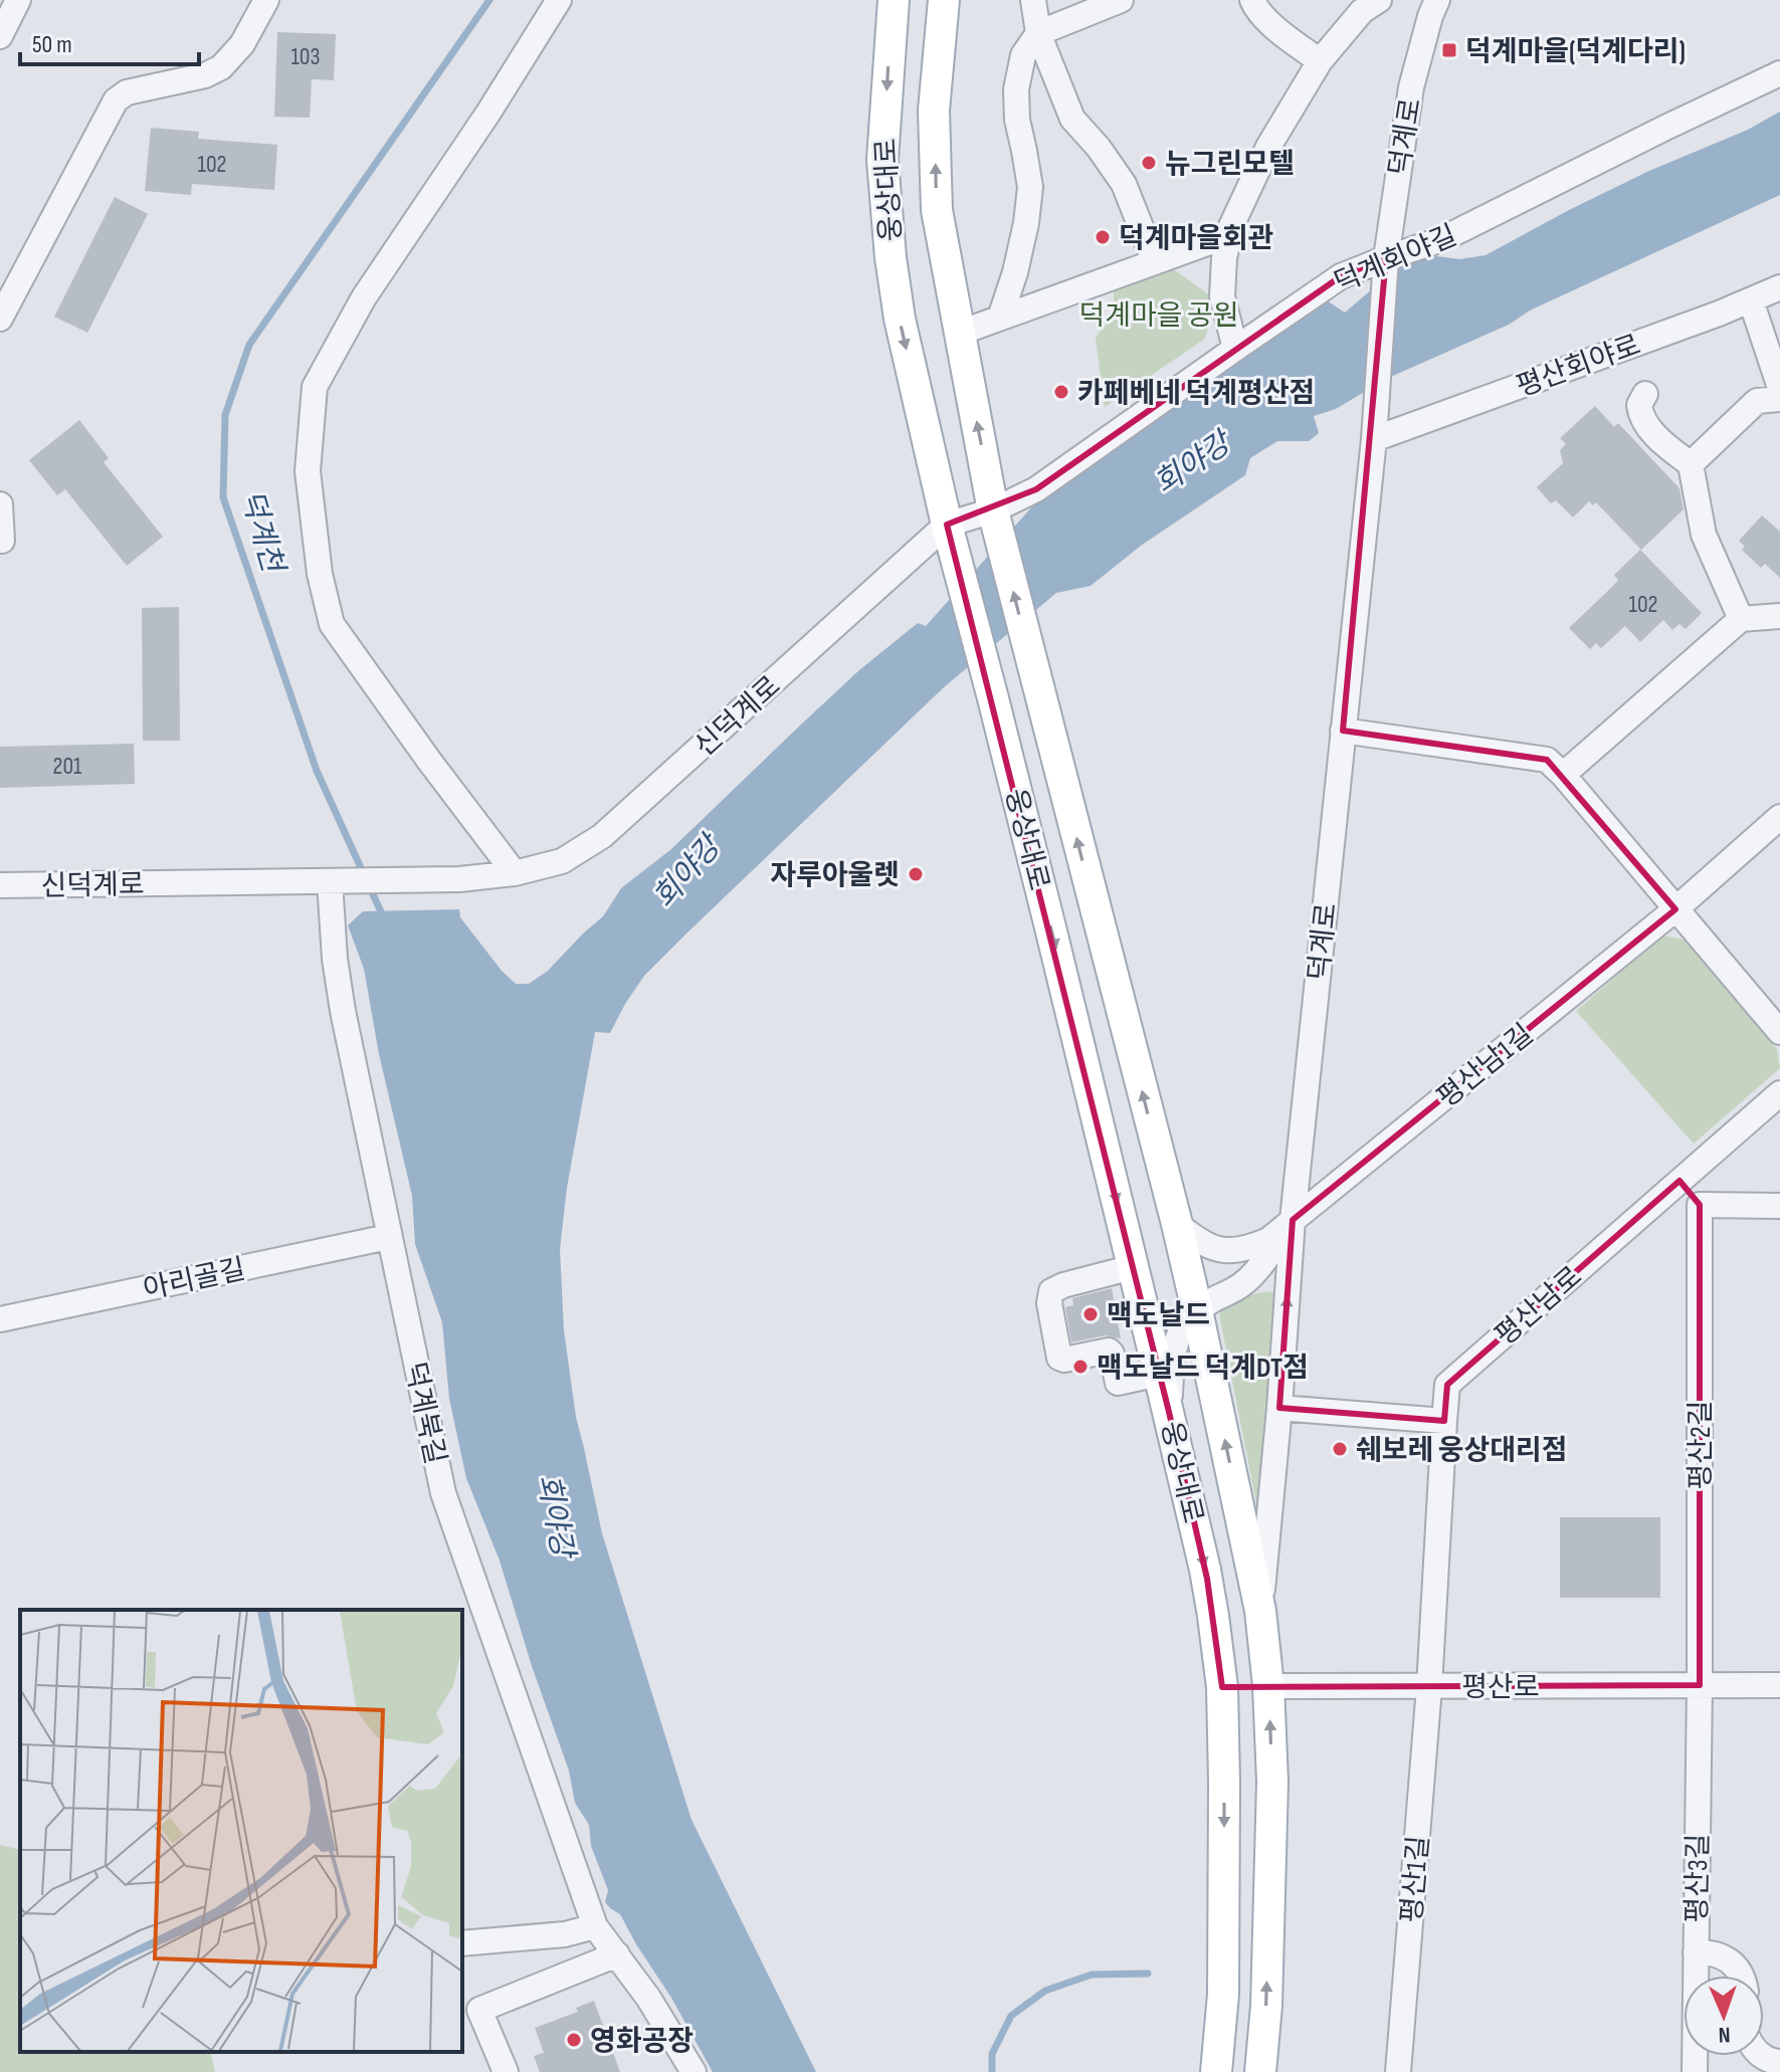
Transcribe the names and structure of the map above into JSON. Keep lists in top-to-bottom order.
{
  "streets": {
    "main road": ["웅상대로", "평산로"],
    "street": [
      "덕계로",
      "덕계회야길",
      "평산회야로",
      "신덕계로",
      "평산남1길",
      "아리골길",
      "평산남로",
      "덕계북길",
      "평산2길",
      "평산3길",
      "평산1길"
    ]
  },
  "crossings": [
    ["덕계로", "덕계회야길"],
    ["덕계로", "평산회야로"],
    ["덕계로", "평산남1길"],
    ["웅상대로", "신덕계로"],
    ["웅상대로", "평산로"],
    ["덕계회야길", "신덕계로"],
    ["신덕계로", "덕계북길"],
    ["아리골길", "덕계북길"],
    ["평산남로", "평산로"],
    ["평산남로", "평산1길"],
    ["평산2길", "평산로"],
    ["평산2길", "평산3길"],
    ["평산로", "평산3길"],
    ["평산로", "평산1길"]
  ],
  "water": ["회야강", "덕계천"],
  "parks": ["덕계마을 공원"],
  "places": {
    "transit": ["덕계마을(덕계다리)"],
    "other": [
      "뉴그린모텔",
      "덕계마을회관",
      "카페베네 덕계평산점",
      "자루아울렛",
      "맥도날드",
      "맥도날드 덕계DT점",
      "쉐보레 웅상대리점",
      "영화공장"
    ]
  },
  "house_numbers": [
    "103",
    "102",
    "102",
    "201"
  ],
  "scale_bar": "50 m",
  "north": "bottom"
}
